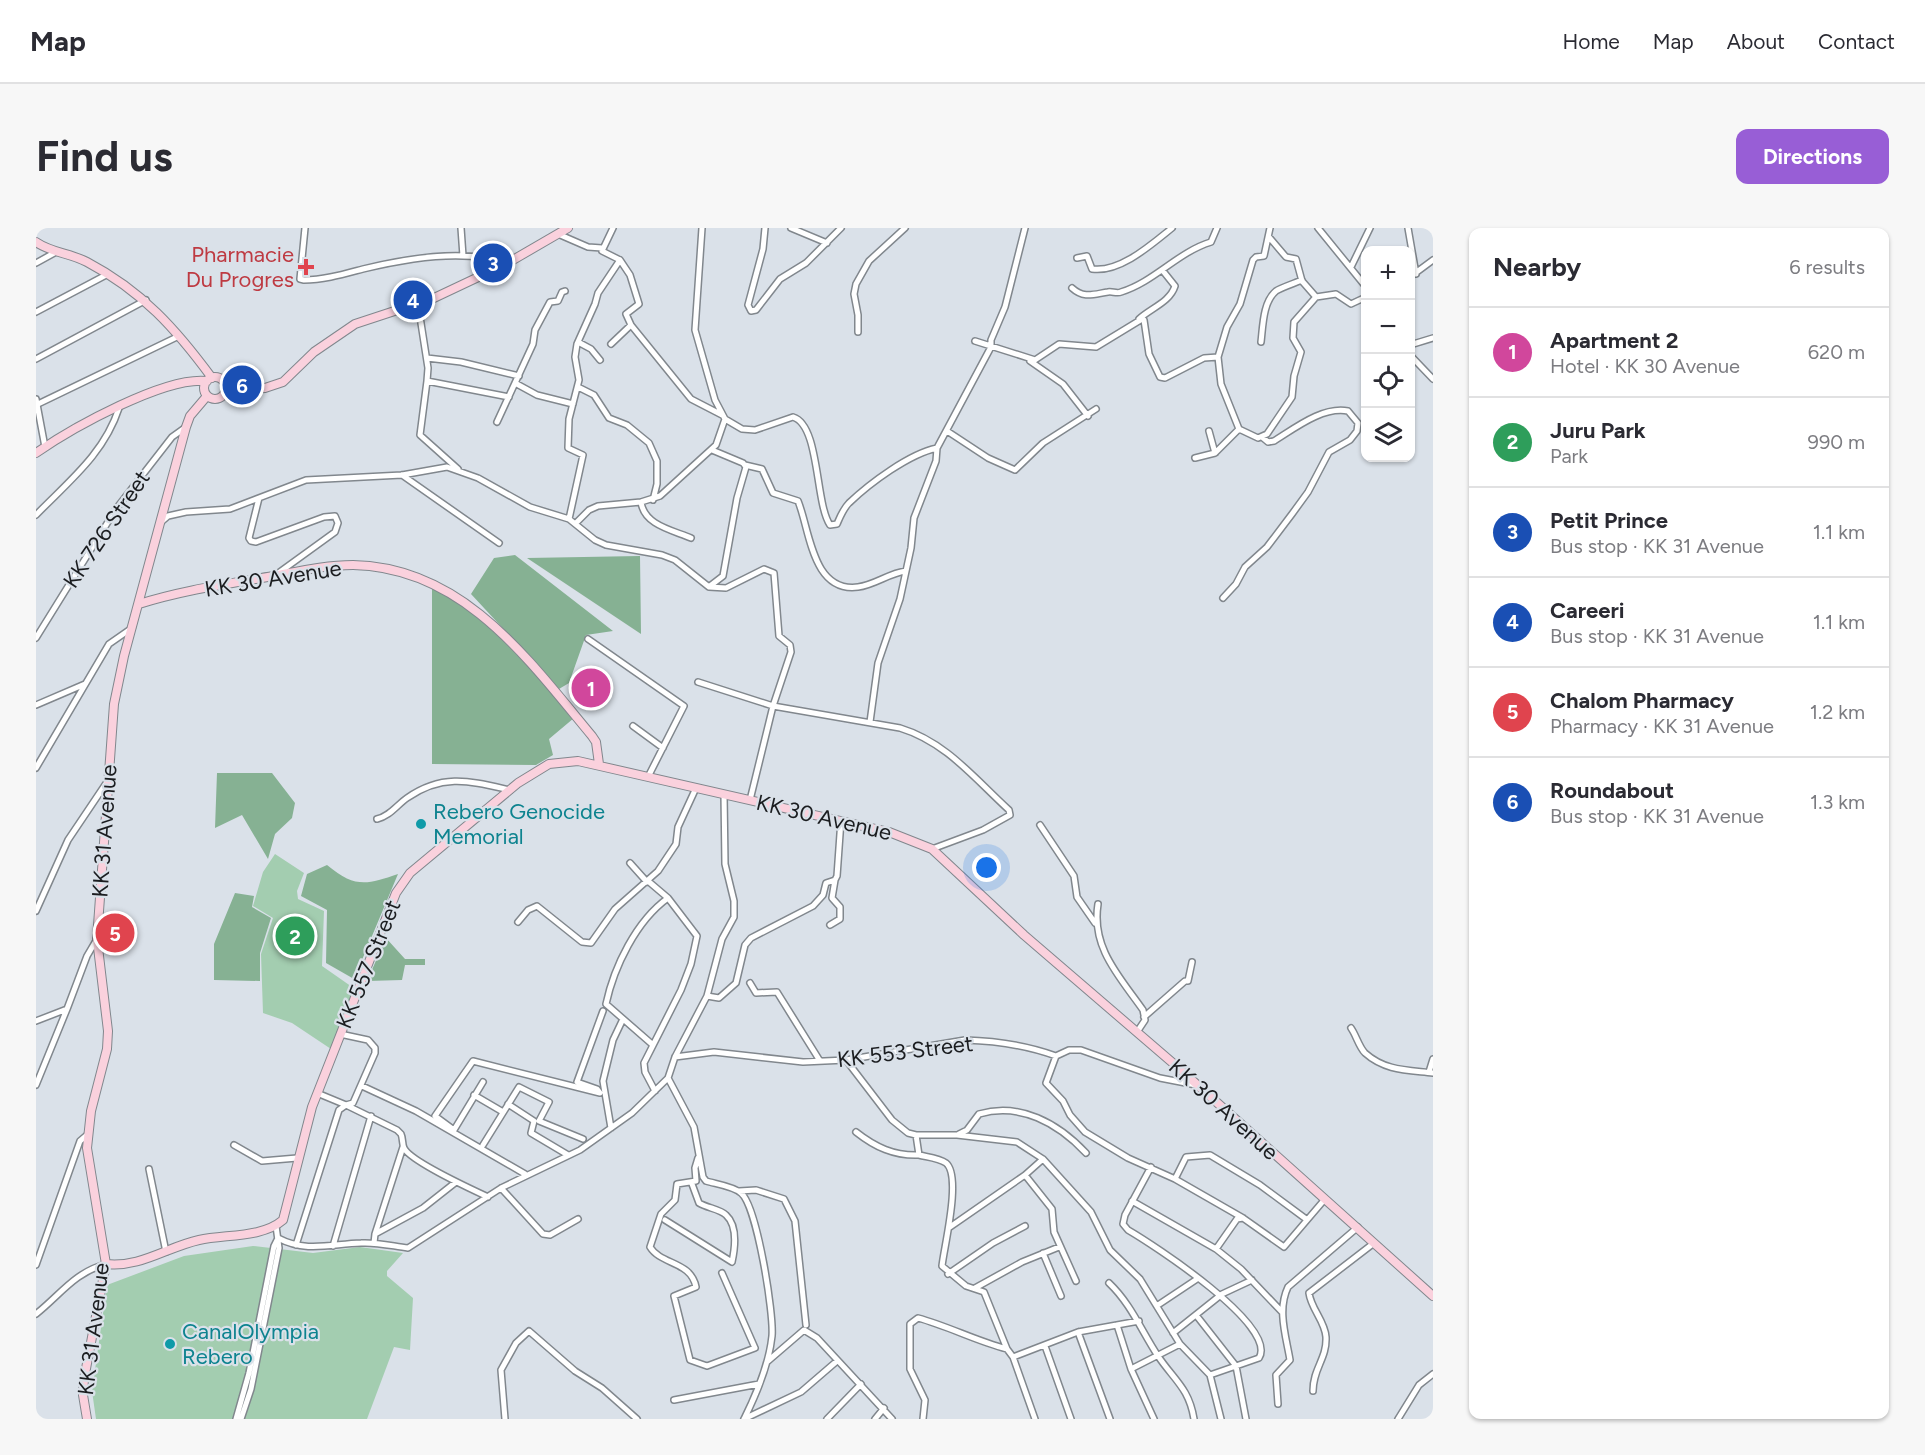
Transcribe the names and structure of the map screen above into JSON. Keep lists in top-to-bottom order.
{
  "streets": {
    "main road": ["KK 30 Avenue", "KK 31 Avenue", "KK 557 Street"],
    "street": ["KK 726 Street", "KK 553 Street"]
  },
  "crossings": [
    ["KK 726 Street", "KK 31 Avenue"],
    ["KK 30 Avenue", "KK 31 Avenue"],
    ["KK 30 Avenue", "KK 557 Street"],
    ["KK 30 Avenue", "KK 553 Street"]
  ],
  "places": {
    "health": ["Pharmacie Du Progres"],
    "other": ["Rebero Genocide Memorial", "CanalOlympia Rebero"]
  },
  "page": {
    "header": "Map",
    "nav": [
      "Home",
      "Map",
      "About",
      "Contact"
    ],
    "buttons": "Directions",
    "title": "Find us",
    "heading": ["Nearby", "6 results"],
    "pins": [
      "3",
      "4",
      "6",
      "1",
      "5",
      "2"
    ],
    "map_buttons": ["+", "−"],
    "list": [
      {
        "mark": "1",
        "name": "Apartment 2",
        "note": "Hotel · KK 30 Avenue",
        "value": "620 m"
      },
      {
        "mark": "2",
        "name": "Juru Park",
        "note": "Park",
        "value": "990 m"
      },
      {
        "mark": "3",
        "name": "Petit Prince",
        "note": "Bus stop · KK 31 Avenue",
        "value": "1.1 km"
      },
      {
        "mark": "4",
        "name": "Careeri",
        "note": "Bus stop · KK 31 Avenue",
        "value": "1.1 km"
      },
      {
        "mark": "5",
        "name": "Chalom Pharmacy",
        "note": "Pharmacy · KK 31 Avenue",
        "value": "1.2 km"
      },
      {
        "mark": "6",
        "name": "Roundabout",
        "note": "Bus stop · KK 31 Avenue",
        "value": "1.3 km"
      }
    ]
  }
}
